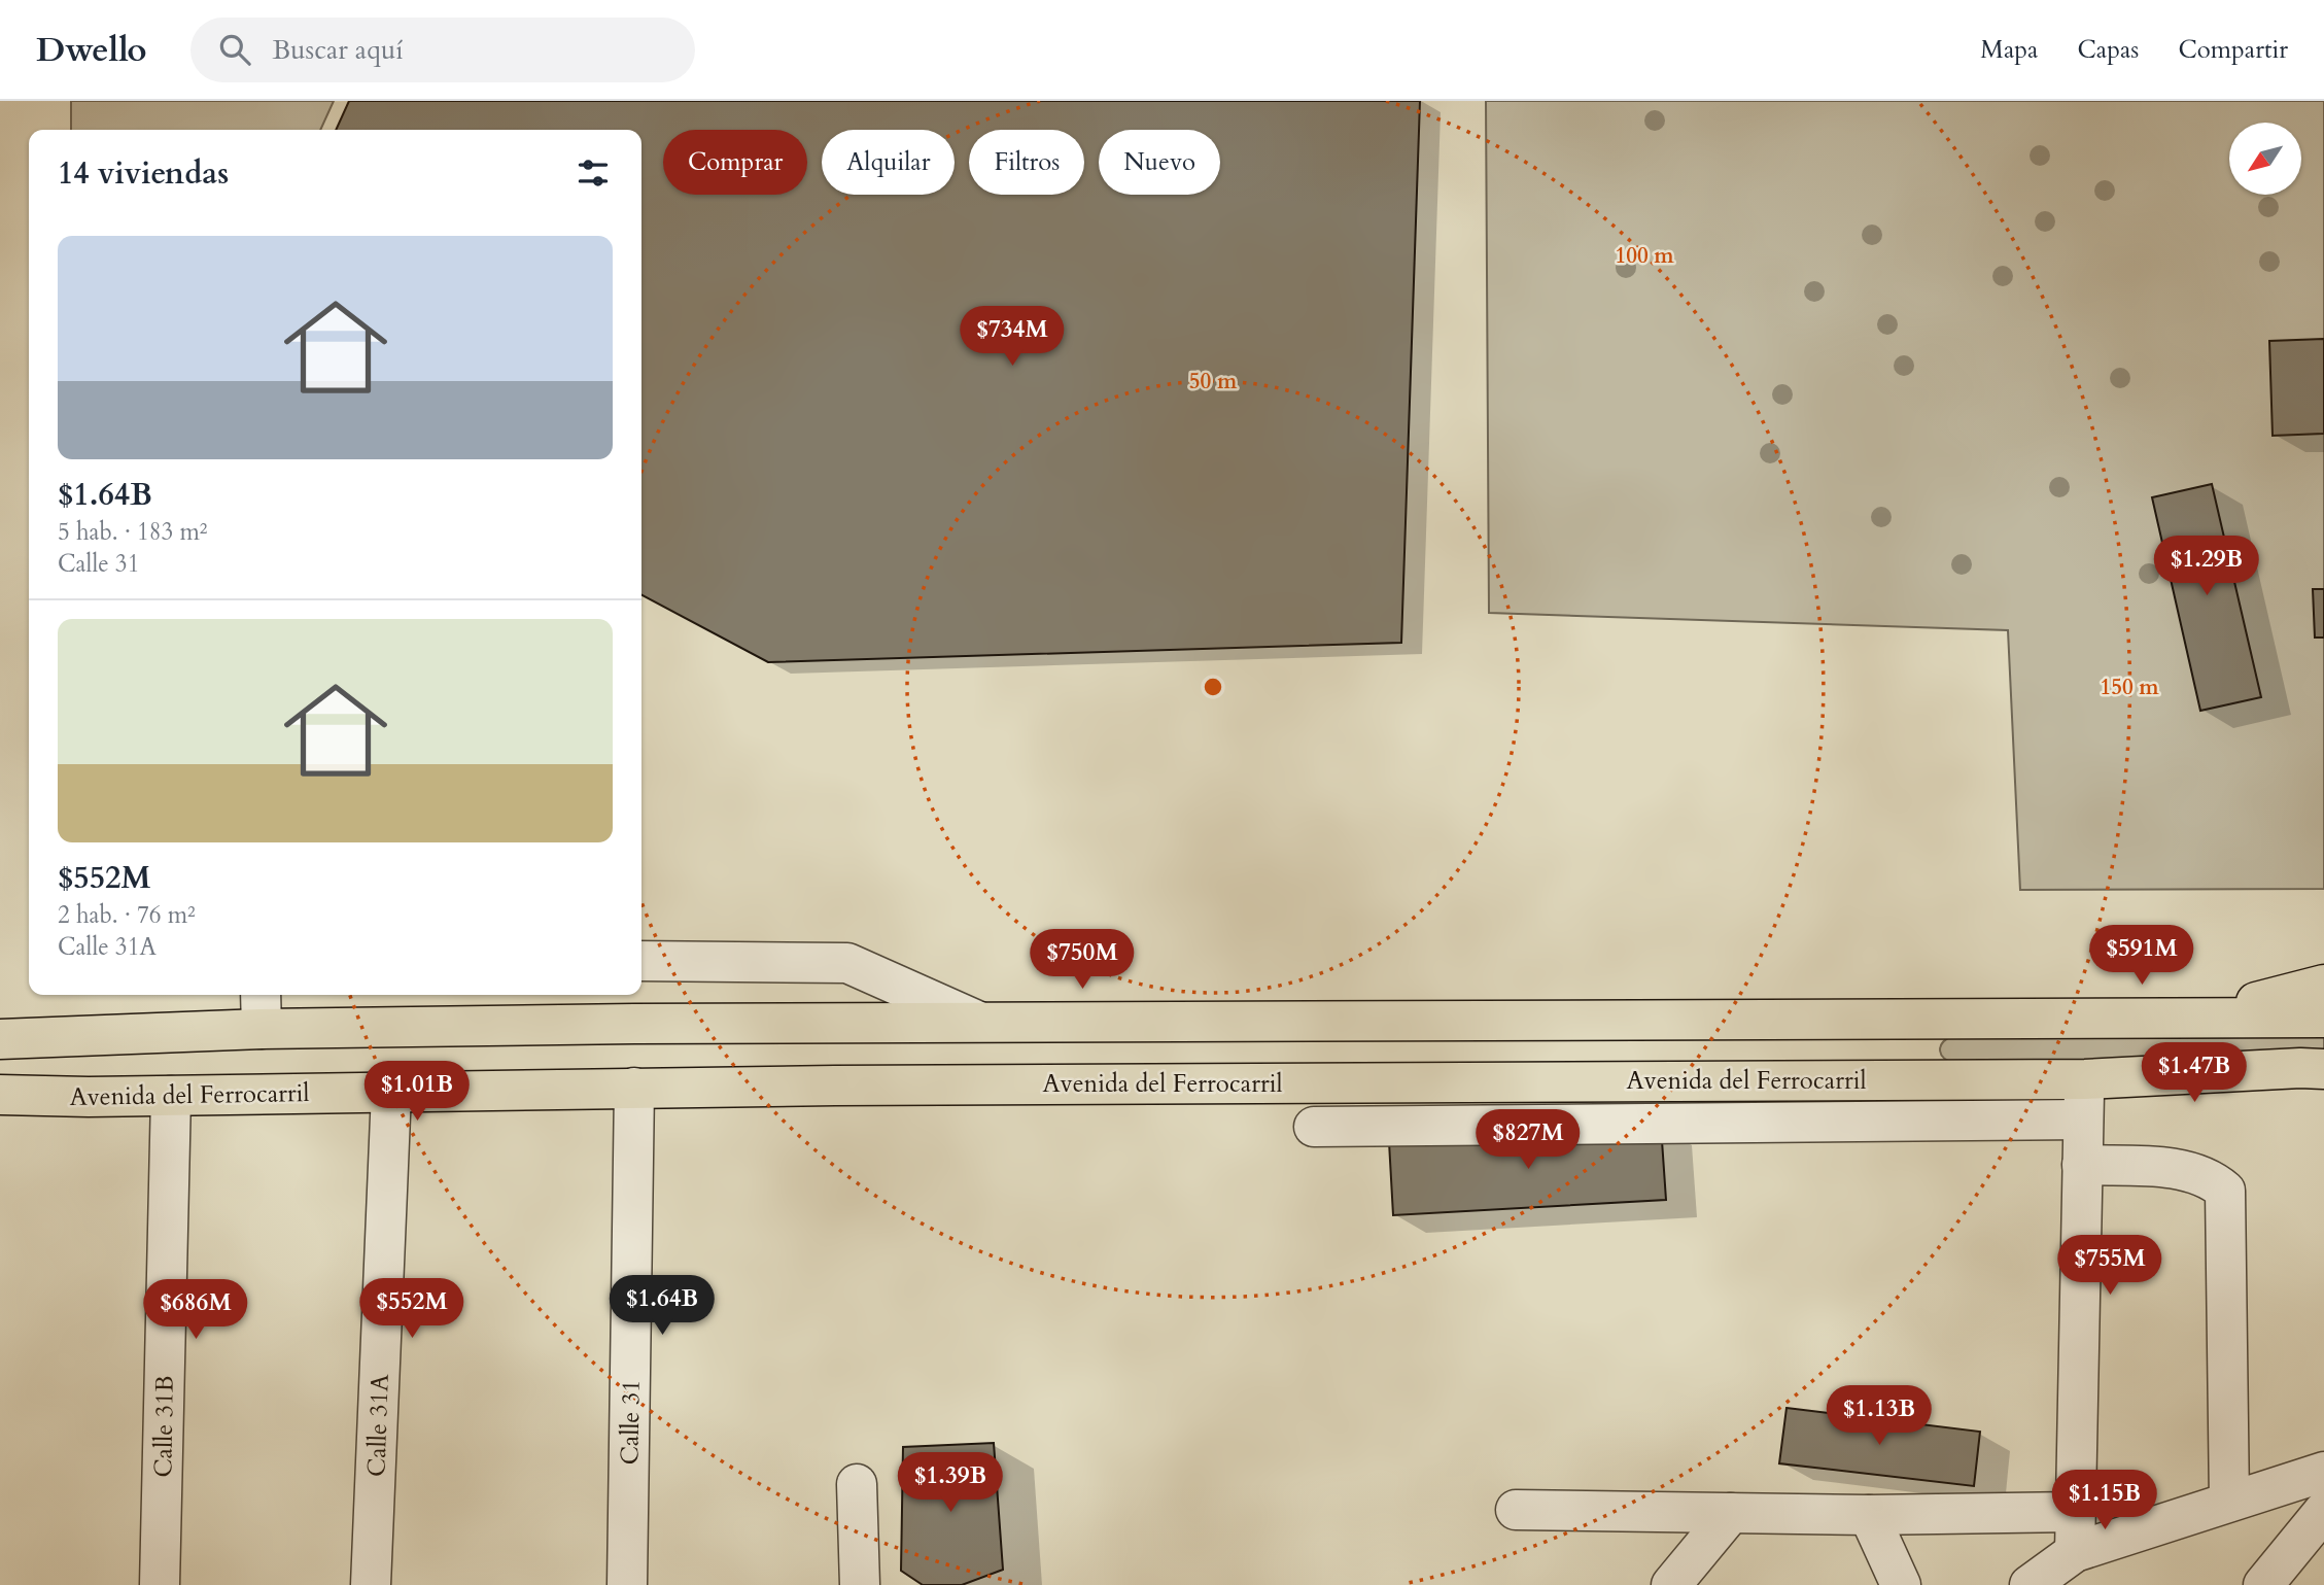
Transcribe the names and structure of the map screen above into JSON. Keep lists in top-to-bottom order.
{
  "streets": {
    "main road": ["Avenida del Ferrocarril"],
    "street": ["Calle 31", "Calle 31A", "Calle 31B"]
  },
  "crossings": [
    ["Avenida del Ferrocarril", "Calle 31"],
    ["Avenida del Ferrocarril", "Calle 31A"],
    ["Avenida del Ferrocarril", "Calle 31B"]
  ],
  "north": "bottom left",
  "page": {
    "header": "Dwello",
    "search": "Buscar aquí",
    "nav": ["Mapa", "Capas", "Compartir"],
    "chip": [
      "Comprar",
      "Alquilar",
      "Filtros",
      "Nuevo"
    ],
    "heading": "14 viviendas",
    "list": [
      {
        "name": "$1.64B",
        "note": "5 hab. · 183 m² · Calle 31"
      },
      {
        "name": "$552M",
        "note": "2 hab. · 76 m² · Calle 31A"
      }
    ],
    "price": [
      "$734M",
      "$1.29B",
      "$591M",
      "$750M",
      "$1.47B",
      "$1.01B",
      "$827M",
      "$755M",
      "$1.64B",
      "$552M",
      "$686M",
      "$1.13B",
      "$1.39B",
      "$1.15B"
    ]
  },
  "rings": ["100 m", "50 m", "150 m"]
}
